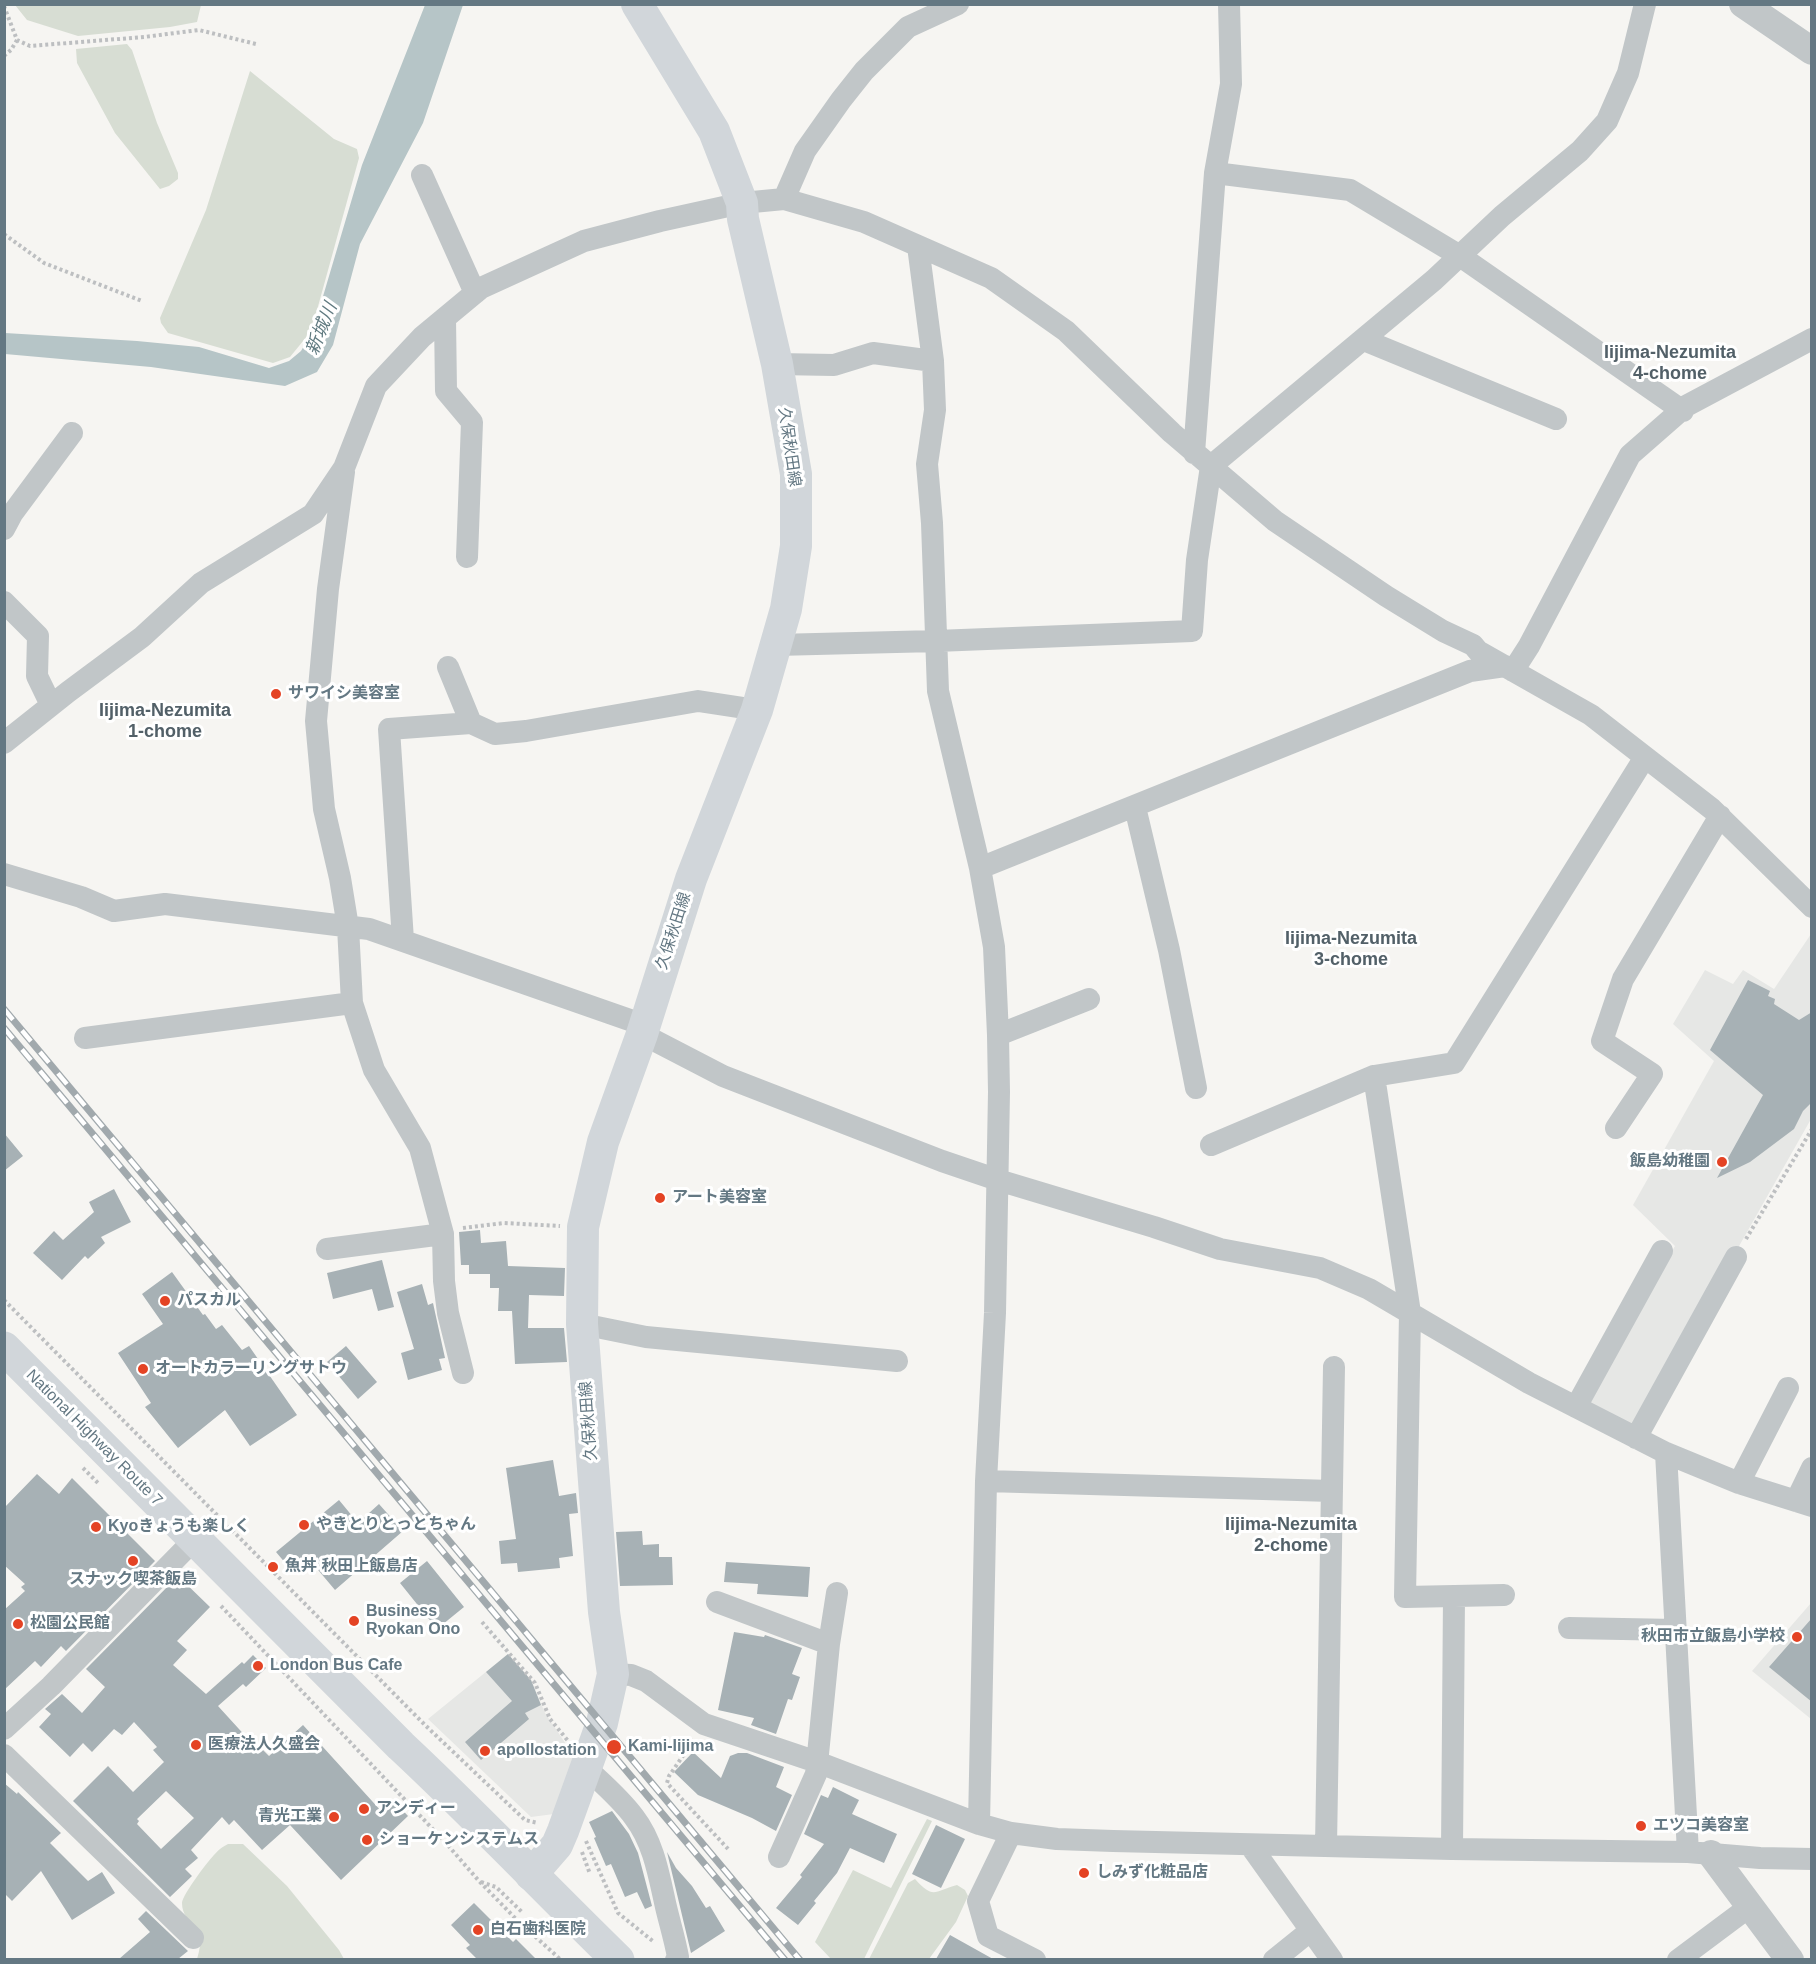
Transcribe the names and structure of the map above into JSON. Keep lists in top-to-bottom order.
{
  "streets": {
    "highway": ["National Highway Route 7"],
    "main road": ["久保秋田線"]
  },
  "crossings": [
    ["久保秋田線", "National Highway Route 7"]
  ],
  "districts": [
    "Iijima-Nezumita 4-chome",
    "Iijima-Nezumita 1-chome",
    "Iijima-Nezumita 3-chome",
    "Iijima-Nezumita 2-chome"
  ],
  "water": ["新城川"],
  "places": [
    "サワイシ美容室",
    "飯島幼稚園",
    "アート美容室",
    "パスカル",
    "オートカラーリングサトウ",
    "やきとりとっとちゃん",
    "Kyoきょうも楽しく",
    "スナック喫茶飯島",
    "魚丼 秋田上飯島店",
    "Business Ryokan Ono",
    "松園公民館",
    "秋田市立飯島小学校",
    "London Bus Cafe",
    "医療法人久盛会",
    "Kami-Iijima",
    "apollostation",
    "アンディー",
    "青光工業",
    "エツコ美容室",
    "ショーケンシステムス",
    "しみず化粧品店",
    "白石歯科医院"
  ]
}
